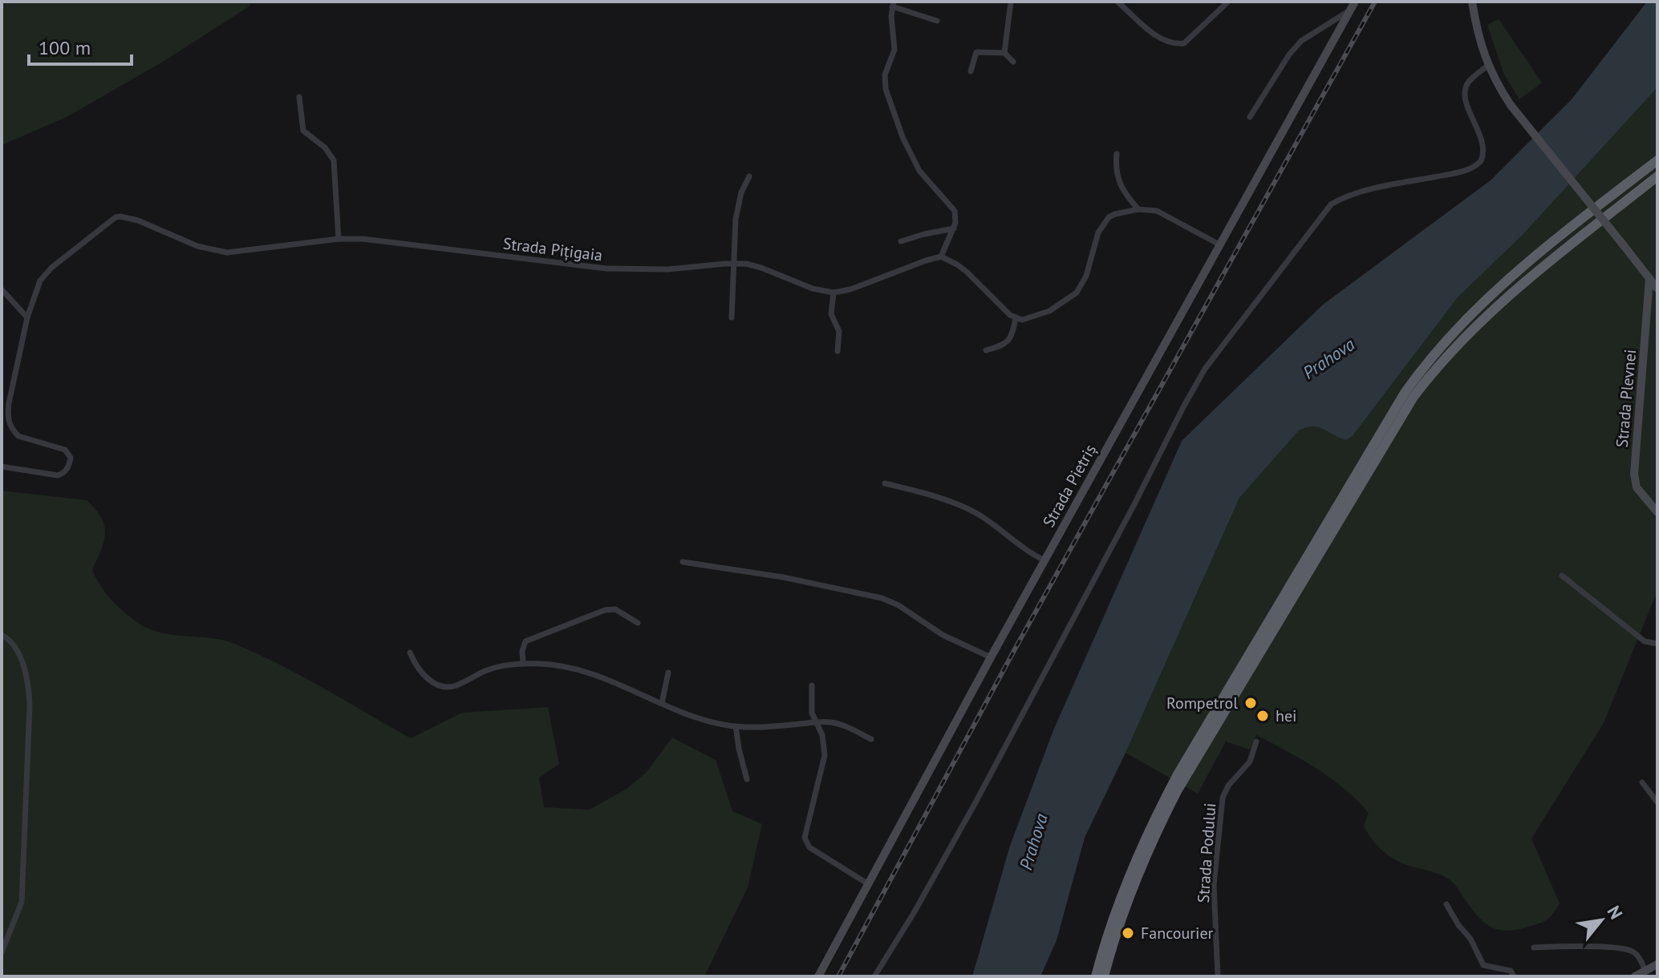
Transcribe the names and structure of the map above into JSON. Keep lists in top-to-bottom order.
{
  "streets": {
    "main road": ["Strada Plevnei", "Strada Pietriș"],
    "street": ["Strada Pițigaia", "Strada Podului"]
  },
  "water": ["Prahova"],
  "places": ["Rompetrol", "hei", "Fancourier"],
  "scale_bar": "100 m",
  "north": "top right"
}
